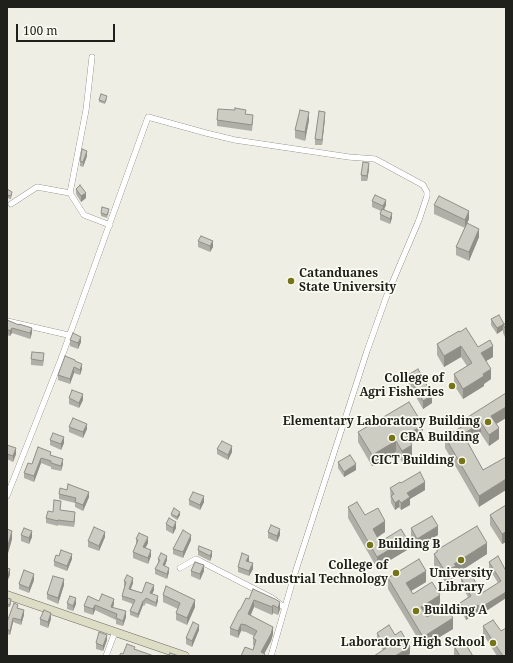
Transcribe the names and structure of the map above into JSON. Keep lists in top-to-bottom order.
{
  "places": [
    "Catanduanes State University",
    "College of Agri Fisheries",
    "Elementary Laboratory Building",
    "CBA Building",
    "CICT Building",
    "Building B",
    "University Library",
    "College of Industrial Technology",
    "Building A",
    "Laboratory High School"
  ],
  "scale_bar": "100 m"
}
